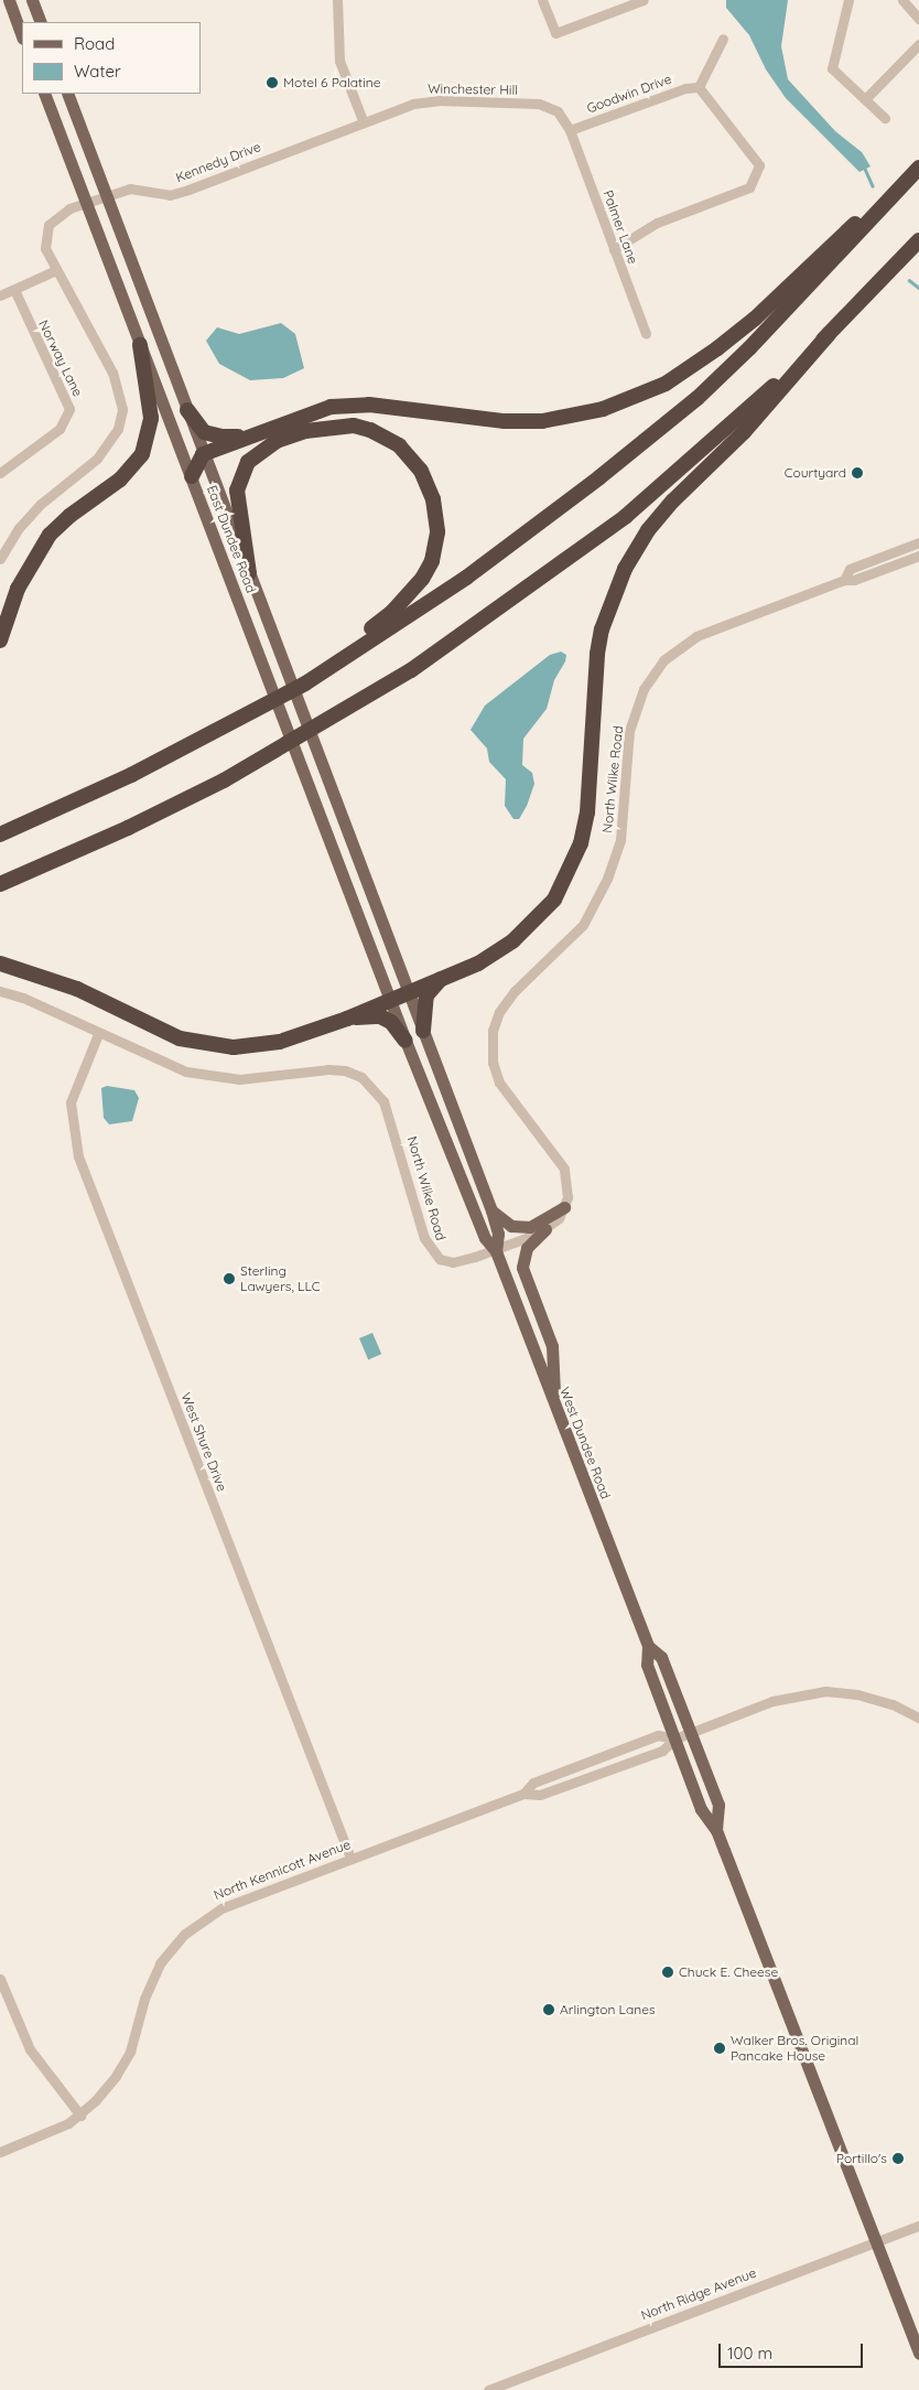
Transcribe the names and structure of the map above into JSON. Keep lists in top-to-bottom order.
{
  "streets": {
    "main road": ["East Dundee Road", "West Dundee Road"],
    "street": [
      "Winchester Hill",
      "Goodwin Drive",
      "Kennedy Drive",
      "Palmer Lane",
      "Norway Lane",
      "North Wilke Road",
      "West Shure Drive",
      "North Kennicott Avenue",
      "North Ridge Avenue"
    ]
  },
  "crossings": [
    ["Winchester Hill", "Goodwin Drive"],
    ["Winchester Hill", "Kennedy Drive"],
    ["Winchester Hill", "Palmer Lane"],
    ["Goodwin Drive", "Palmer Lane"],
    ["Kennedy Drive", "East Dundee Road"],
    ["East Dundee Road", "West Dundee Road"],
    ["North Wilke Road", "West Shure Drive"],
    ["North Wilke Road", "West Dundee Road"],
    ["West Shure Drive", "North Kennicott Avenue"],
    ["West Dundee Road", "North Kennicott Avenue"],
    ["West Dundee Road", "North Ridge Avenue"]
  ],
  "places": [
    "Motel 6 Palatine",
    "Courtyard",
    "Sterling Lawyers, LLC",
    "Chuck E. Cheese",
    "Arlington Lanes",
    "Walker Bros. Original Pancake House",
    "Portillo's"
  ],
  "legend": ["Road", "Water"],
  "scale_bar": "100 m"
}
